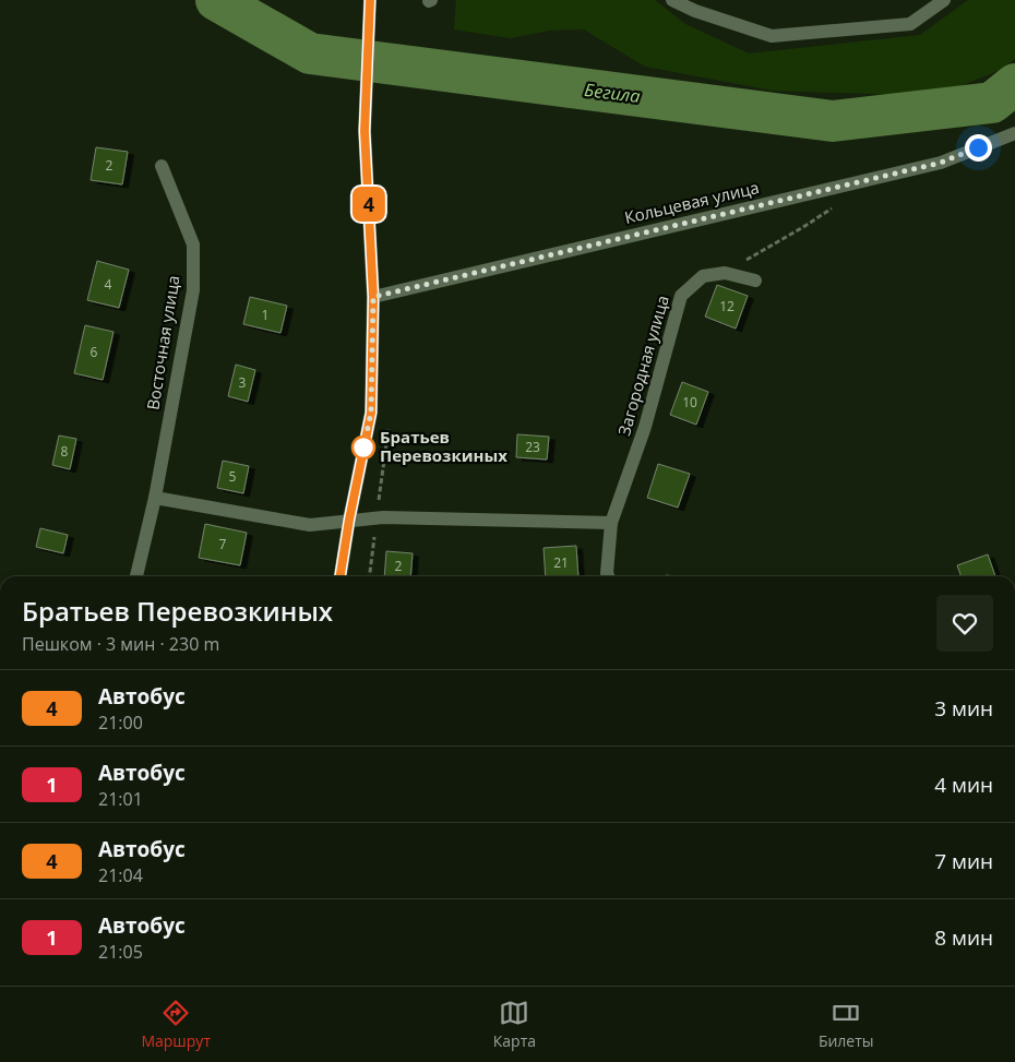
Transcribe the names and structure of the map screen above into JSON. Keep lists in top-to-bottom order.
{
  "streets": {
    "street": ["Кольцевая улица", "Восточная улица", "Загородная улица"]
  },
  "water": ["Бегила"],
  "places": ["Братьев Перевозкиных"],
  "lines": ["bus line 4"],
  "house_numbers": [
    "2",
    "4",
    "12",
    "1",
    "6",
    "3",
    "10",
    "23",
    "8",
    "5",
    "7",
    "21",
    "2"
  ],
  "page": {
    "on_map": "4",
    "heading": ["Братьев Перевозкиных", "Пешком · 3 мин · 230 m"],
    "list": [
      {
        "mark": "4",
        "name": "Автобус",
        "note": "21:00",
        "value": "3 мин"
      },
      {
        "mark": "1",
        "name": "Автобус",
        "note": "21:01",
        "value": "4 мин"
      },
      {
        "mark": "4",
        "name": "Автобус",
        "note": "21:04",
        "value": "7 мин"
      },
      {
        "mark": "1",
        "name": "Автобус",
        "note": "21:05",
        "value": "8 мин"
      }
    ],
    "tabs": ["Маршрут", "Карта", "Билеты"]
  }
}
